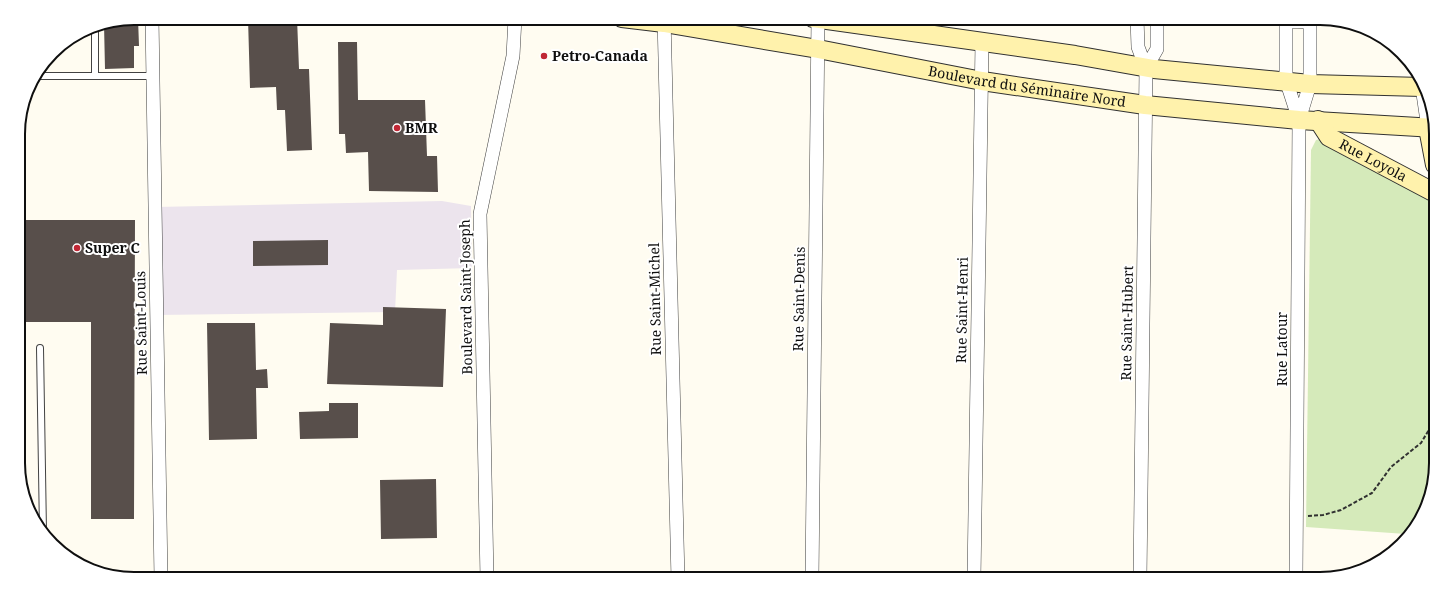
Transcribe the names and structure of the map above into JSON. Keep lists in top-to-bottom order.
{
  "streets": {
    "main road": ["Boulevard du Séminaire Nord", "Rue Loyola"],
    "street": [
      "Boulevard Saint-Joseph",
      "Rue Saint-Michel",
      "Rue Saint-Denis",
      "Rue Saint-Henri",
      "Rue Saint-Louis",
      "Rue Saint-Hubert",
      "Rue Latour"
    ]
  },
  "crossings": [
    ["Boulevard du Séminaire Nord", "Rue Loyola"],
    ["Boulevard du Séminaire Nord", "Rue Saint-Denis"],
    ["Boulevard du Séminaire Nord", "Rue Saint-Henri"],
    ["Boulevard du Séminaire Nord", "Rue Saint-Hubert"],
    ["Boulevard du Séminaire Nord", "Rue Latour"]
  ],
  "places": ["Petro-Canada", "BMR", "Super C"]
}
